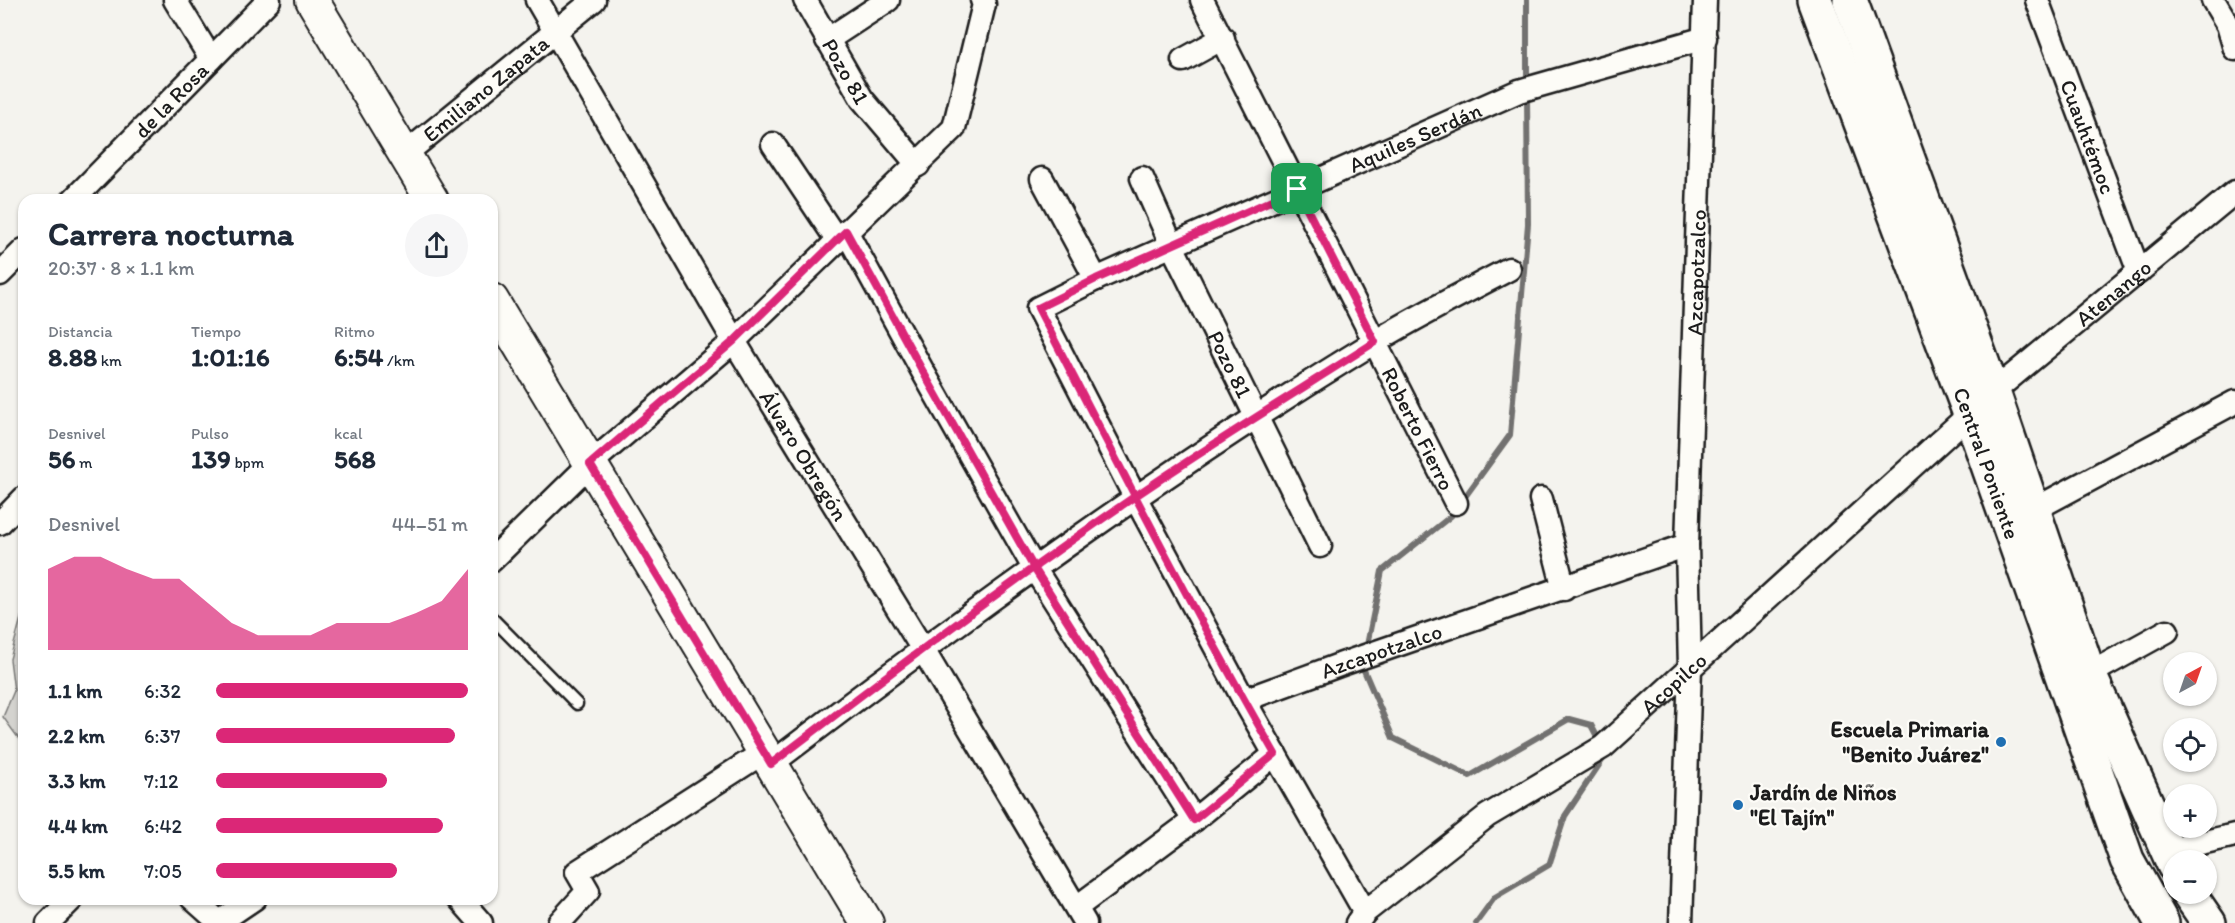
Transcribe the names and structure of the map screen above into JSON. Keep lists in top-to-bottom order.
{
  "streets": {
    "main road": ["Central Poniente"],
    "street": [
      "Pozo 81",
      "Emiliano Zapata",
      "de la Rosa",
      "Cuauhtémoc",
      "Aquiles Serdán",
      "Azcapotzalco",
      "Atenango",
      "Roberto Fierro",
      "Álvaro Obregón",
      "Acopilco"
    ]
  },
  "crossings": [
    ["Pozo 81", "Aquiles Serdán"],
    ["Emiliano Zapata", "Álvaro Obregón"],
    ["Cuauhtémoc", "Atenango"],
    ["Aquiles Serdán", "Azcapotzalco"],
    ["Aquiles Serdán", "Roberto Fierro"],
    ["Azcapotzalco", "Acopilco"],
    ["Atenango", "Central Poniente"],
    ["Atenango", "Acopilco"],
    ["Central Poniente", "Acopilco"]
  ],
  "places": ["Escuela Primaria \"Benito Juárez\"", "Jardín de Niños \"El Tajín\""],
  "north": "top right",
  "page": {
    "heading": ["Carrera nocturna", "20:37 · 8 × 1.1 km"],
    "stats": [
      ["Distancia", "8.88 km"],
      ["Tiempo", "1:01:16"],
      ["Ritmo", "6:54 /km"],
      ["Desnivel", "56 m"],
      ["Pulso", "139 bpm"],
      ["kcal", "568"]
    ],
    "chart": ["Desnivel", "44–51 m"],
    "map_buttons": ["+", "−"],
    "list": [
      {
        "name": "1.1 km",
        "note": "6:32"
      },
      {
        "name": "2.2 km",
        "note": "6:37"
      },
      {
        "name": "3.3 km",
        "note": "7:12"
      },
      {
        "name": "4.4 km",
        "note": "6:42"
      },
      {
        "name": "5.5 km",
        "note": "7:05"
      }
    ]
  }
}
